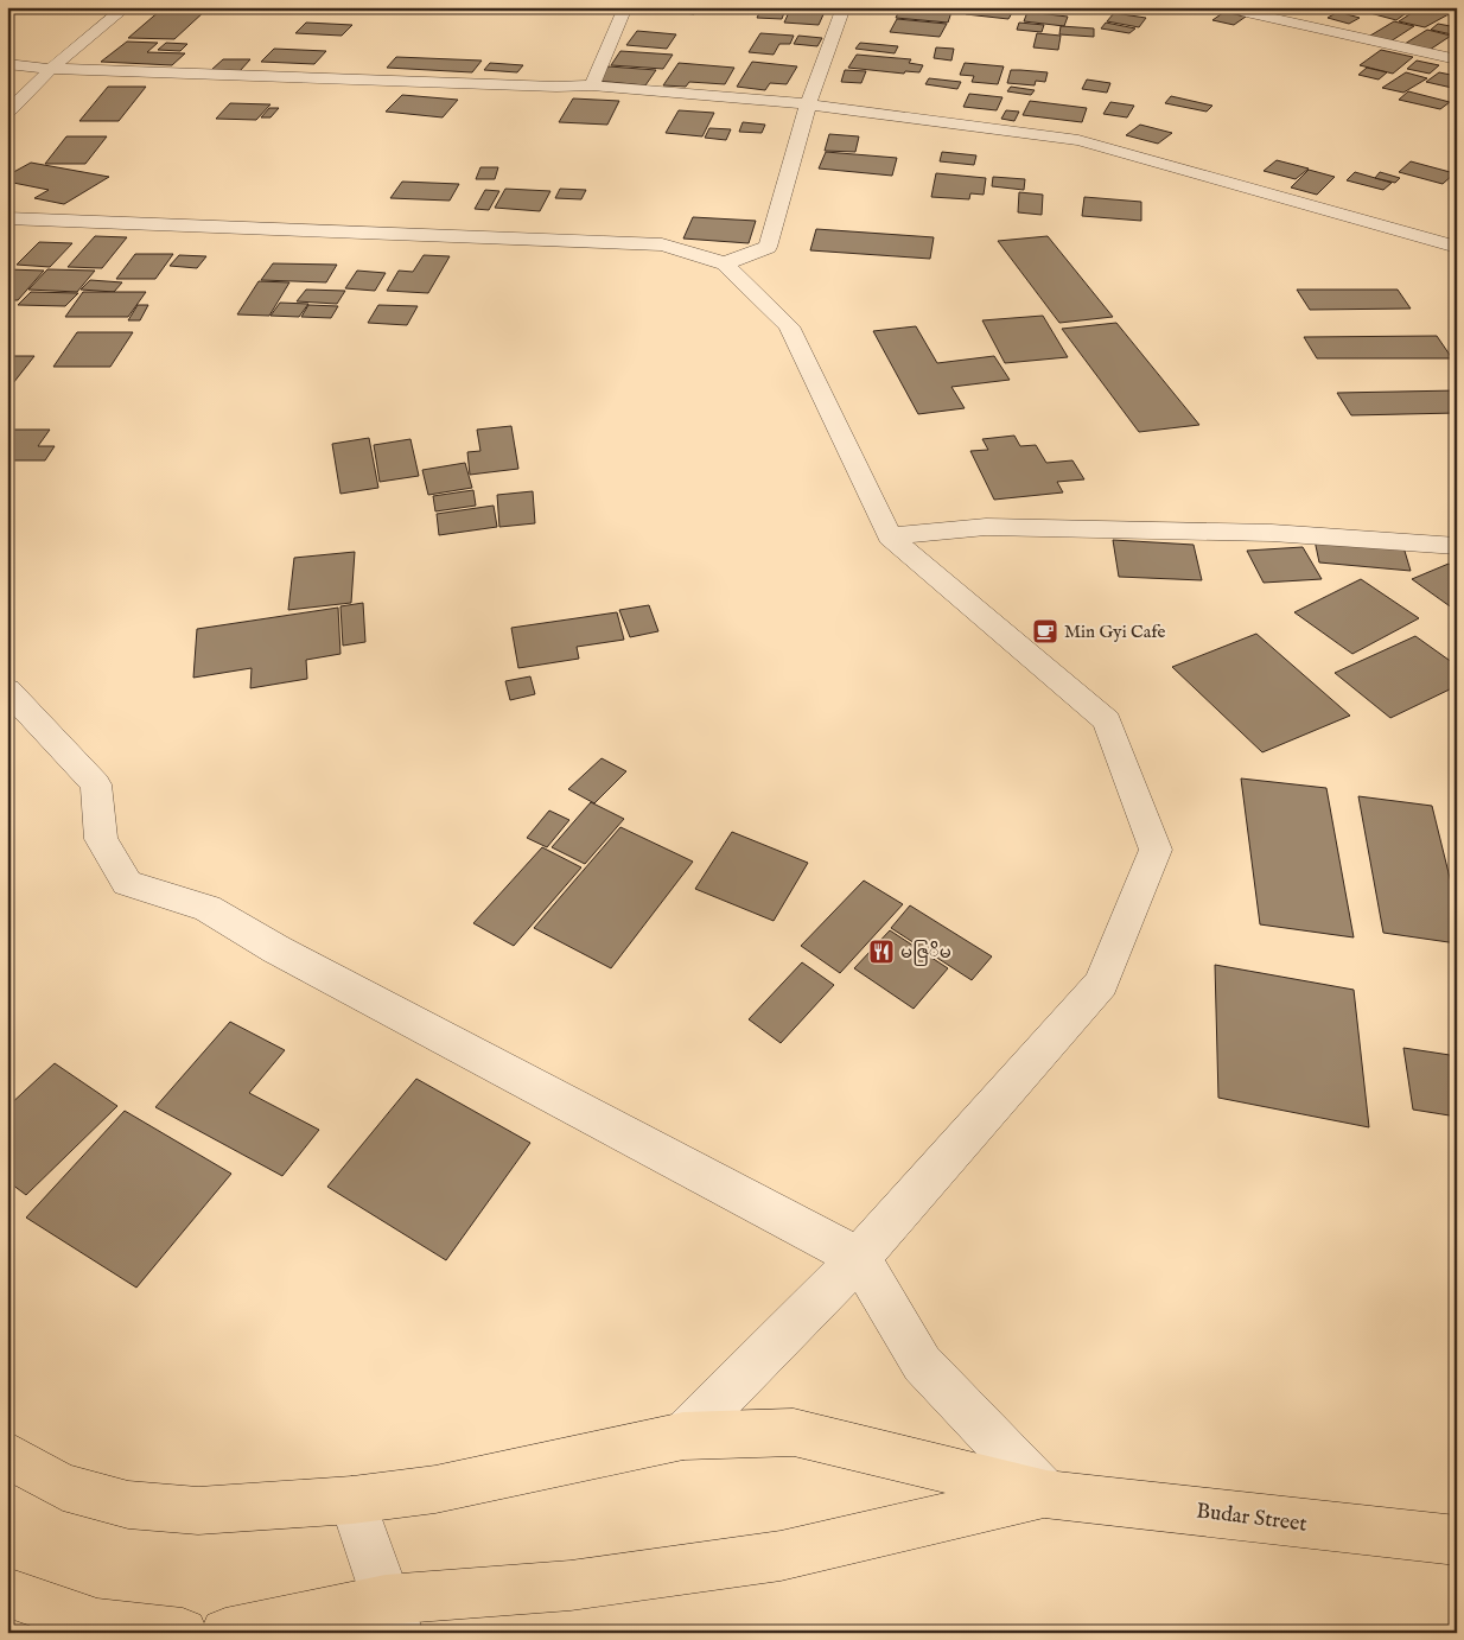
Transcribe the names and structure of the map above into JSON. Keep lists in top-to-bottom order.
{
  "streets": {
    "main road": ["Budar Street"]
  },
  "places": {
    "cafe": ["Min Gyi Cafe"],
    "restaurant": ["မဇြ်ိမ"]
  }
}
